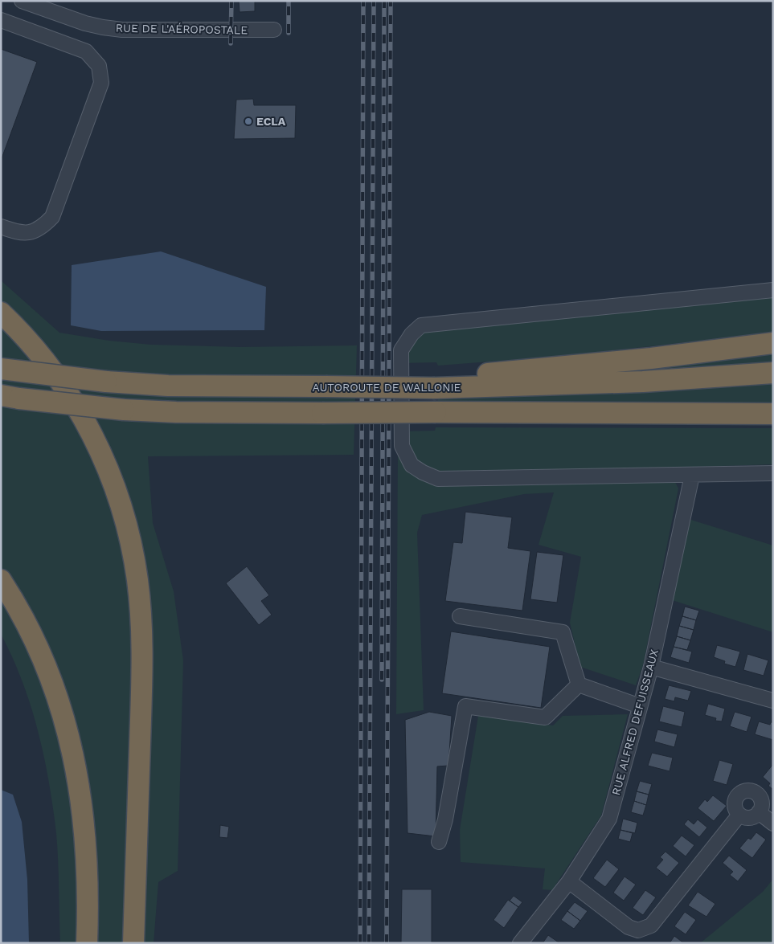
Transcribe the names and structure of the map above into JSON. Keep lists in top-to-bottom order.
{
  "streets": {
    "highway": ["AUTOROUTE DE WALLONIE"],
    "street": ["RUE DE L'AÉROPOSTALE", "RUE ALFRED DEFUISSEAUX"]
  },
  "places": ["ECLA"]
}
